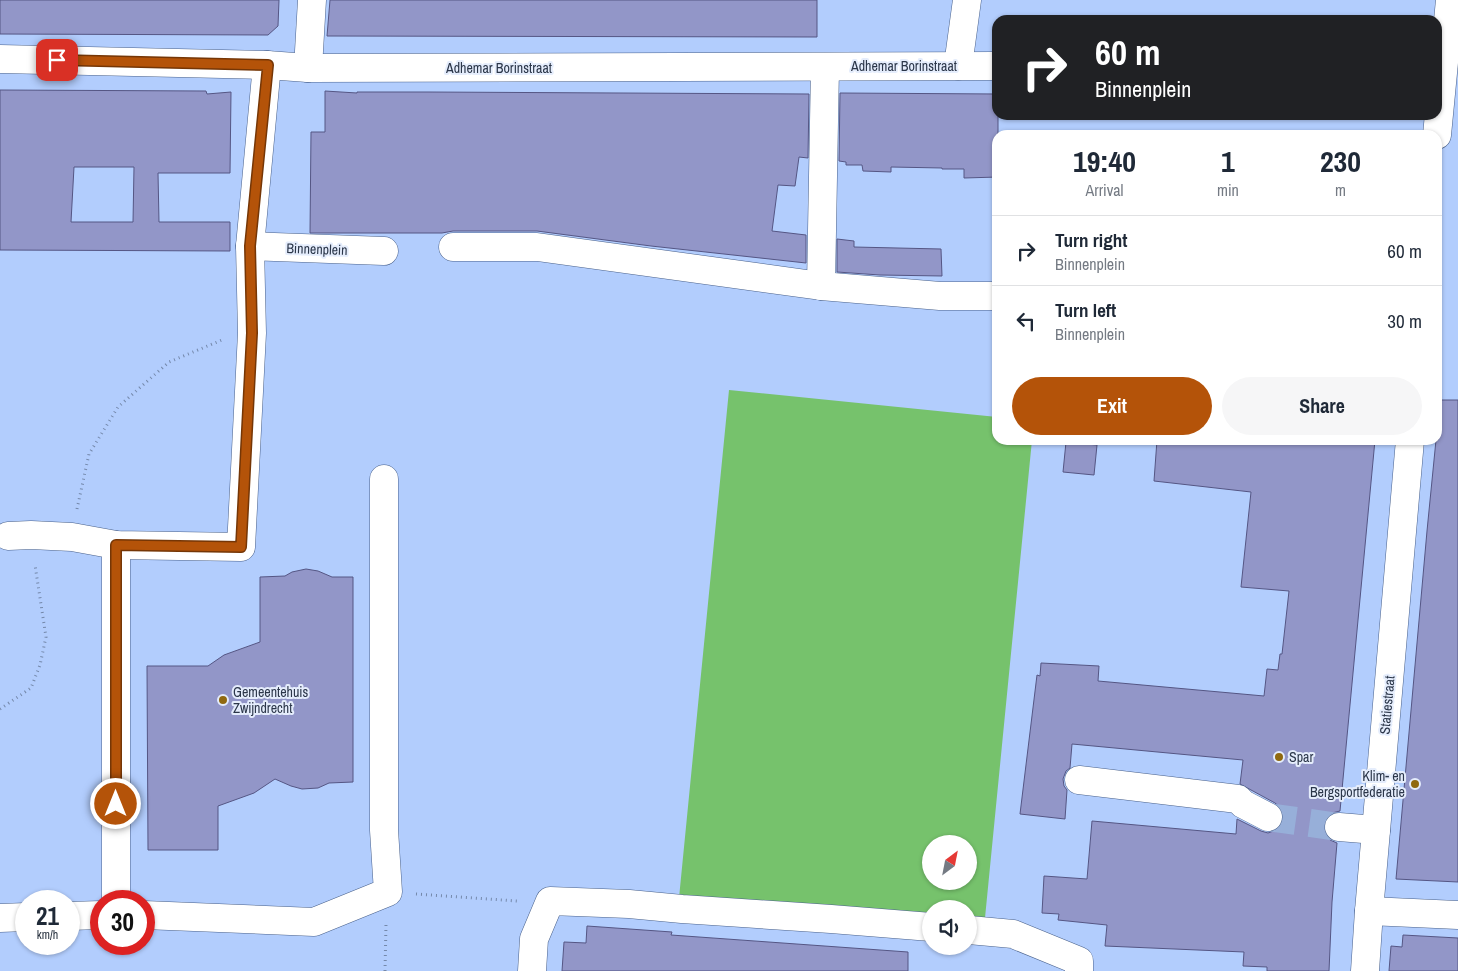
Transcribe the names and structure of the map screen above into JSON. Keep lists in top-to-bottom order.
{
  "streets": {
    "street": ["Adhemar Borinstraat", "Binnenplein", "Statiestraat"]
  },
  "places": ["Gemeentehuis Zwijndrecht", "Spar", "Klim- en Bergsportfederatie"],
  "north": "top right",
  "page": {
    "turn": ["60 m", "Binnenplein"],
    "eta": [
      "19:40",
      "Arrival",
      "1",
      "min",
      "230",
      "m"
    ],
    "list": [
      {
        "name": "Turn right",
        "note": "Binnenplein",
        "value": "60 m"
      },
      {
        "name": "Turn left",
        "note": "Binnenplein",
        "value": "30 m"
      }
    ],
    "buttons": ["Exit", "Share"],
    "speed": "21 km/h",
    "limit": "30"
  }
}
